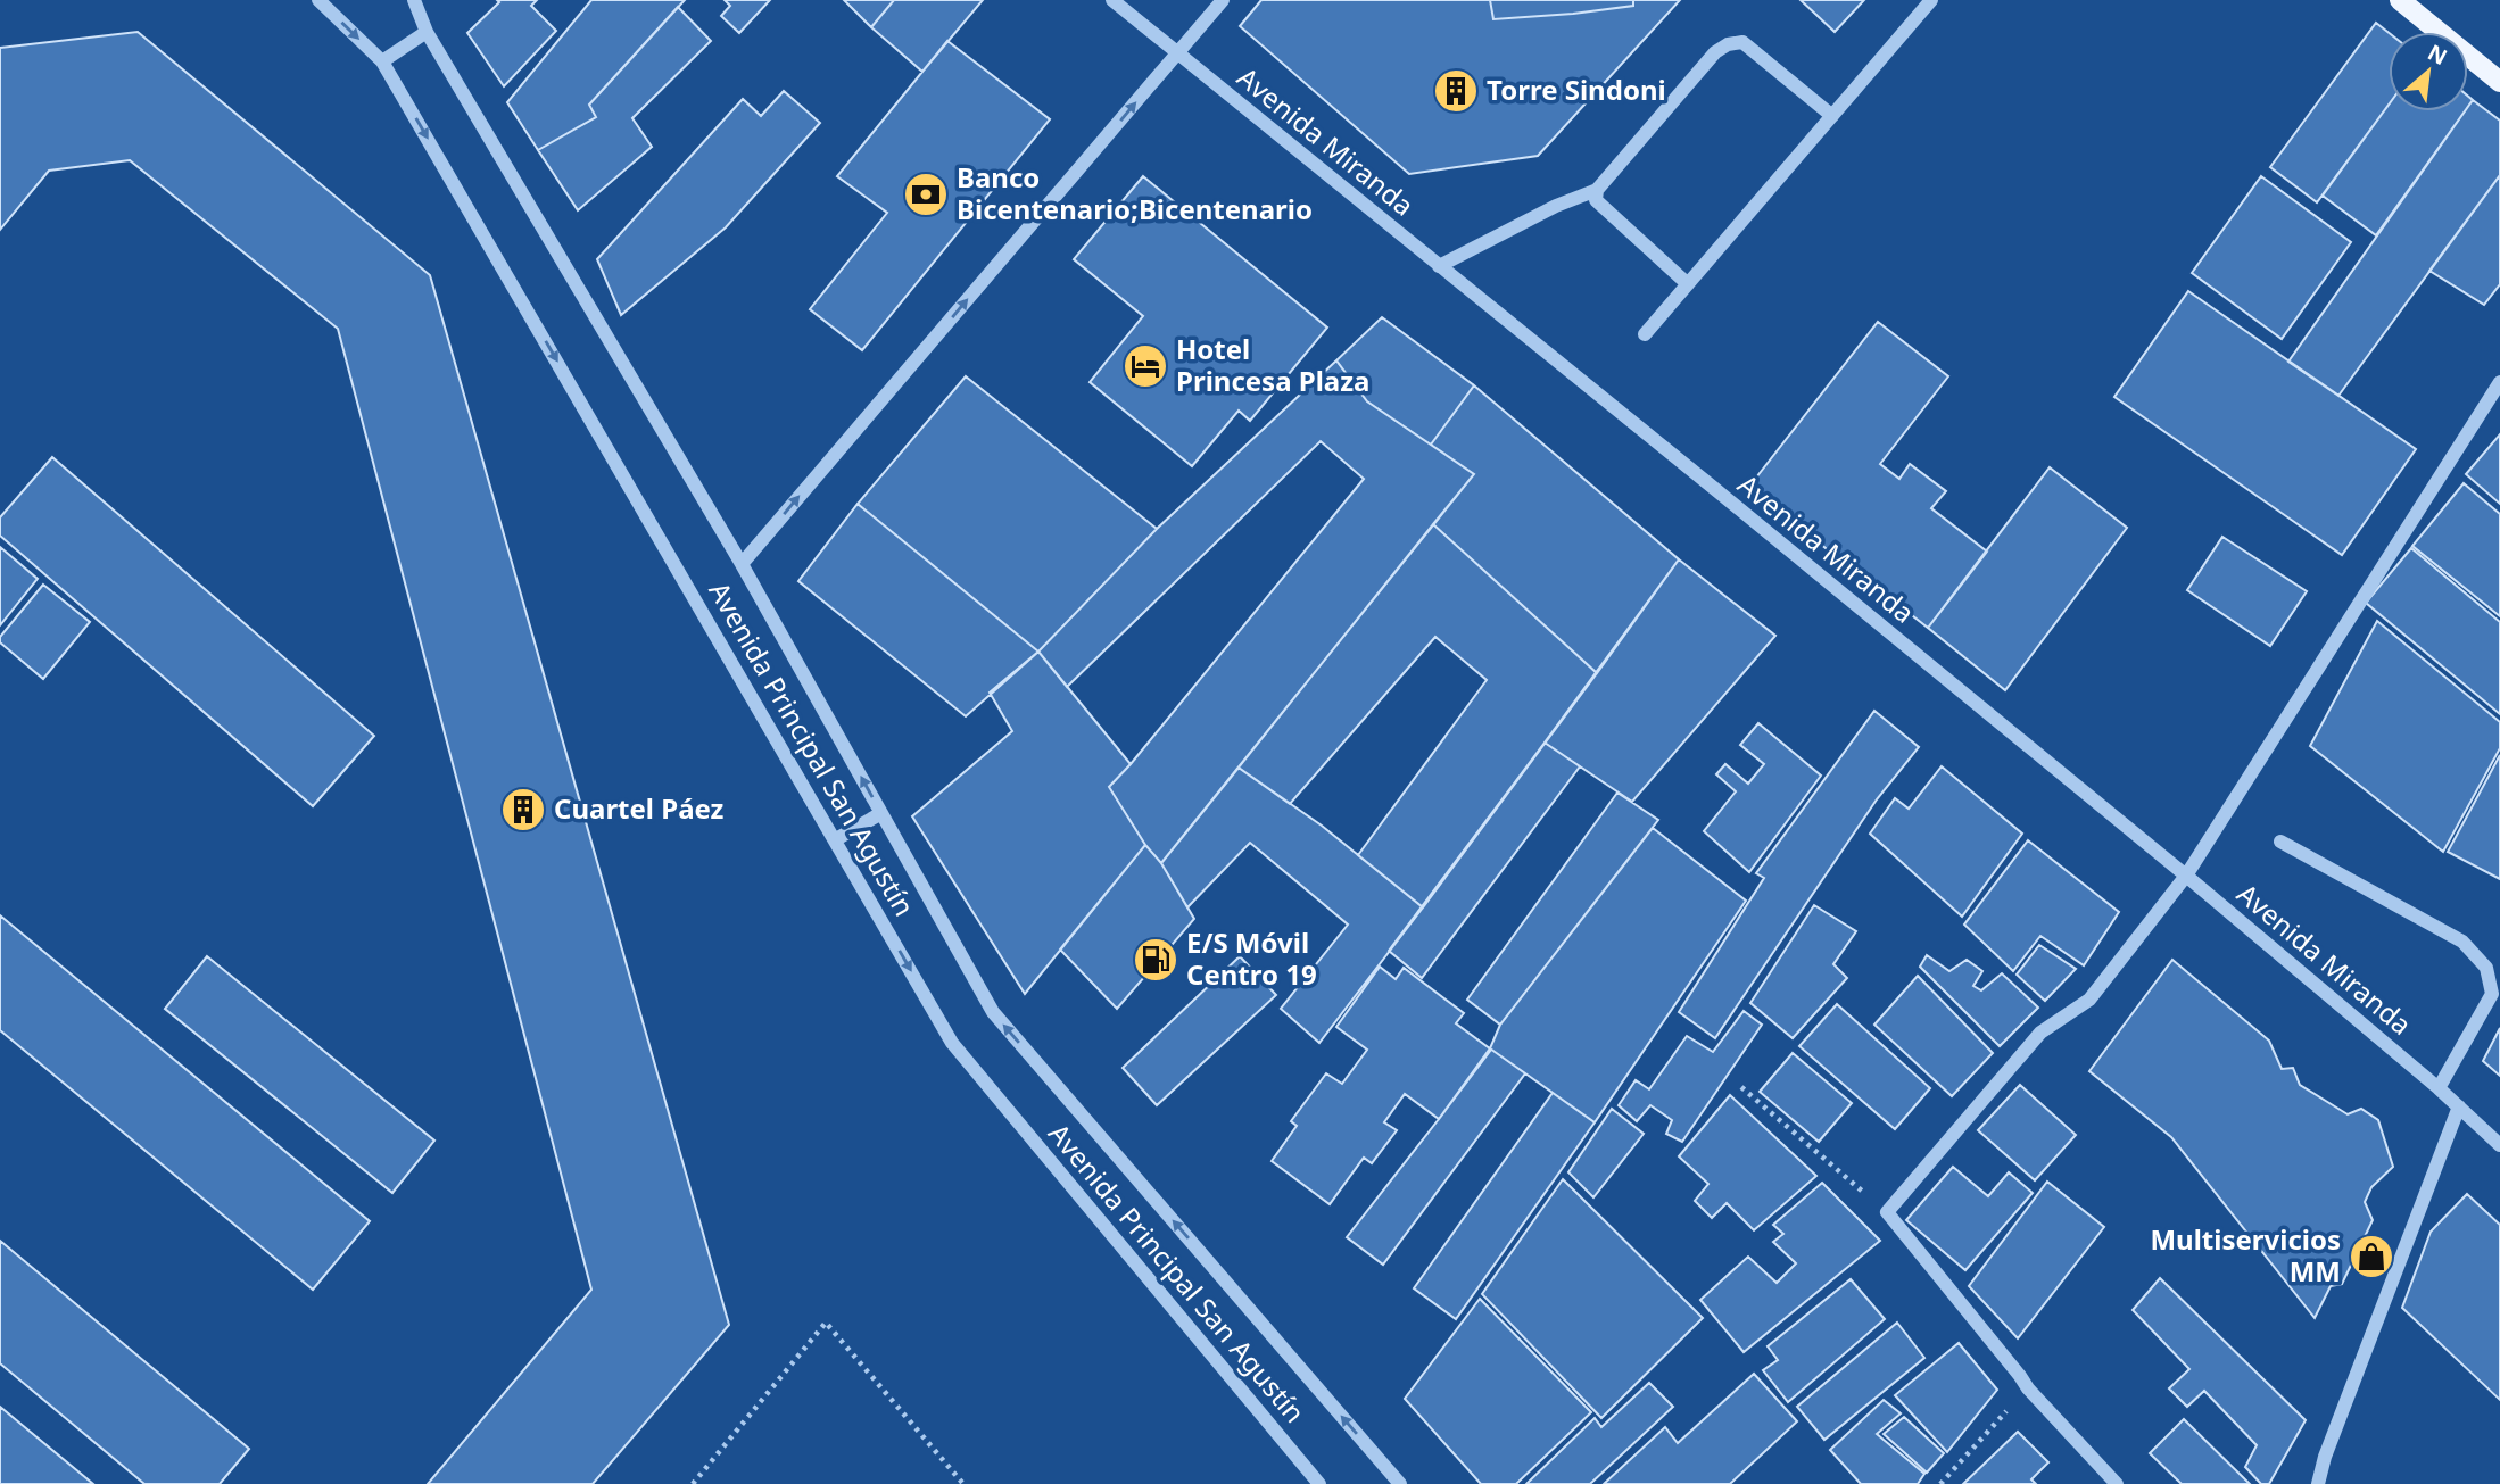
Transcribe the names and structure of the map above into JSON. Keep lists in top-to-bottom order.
{
  "streets": {
    "street": ["Avenida Miranda", "Avenida Principal San Agustín"]
  },
  "places": {
    "building": ["Torre Sindoni", "Cuartel Páez"],
    "bank": ["Banco Bicentenario;Bicentenario"],
    "hotel": ["Hotel Princesa Plaza"],
    "fuel station": ["E/S Móvil Centro 19"],
    "shop": ["Multiservicios MM"]
  },
  "north": "top right"
}
